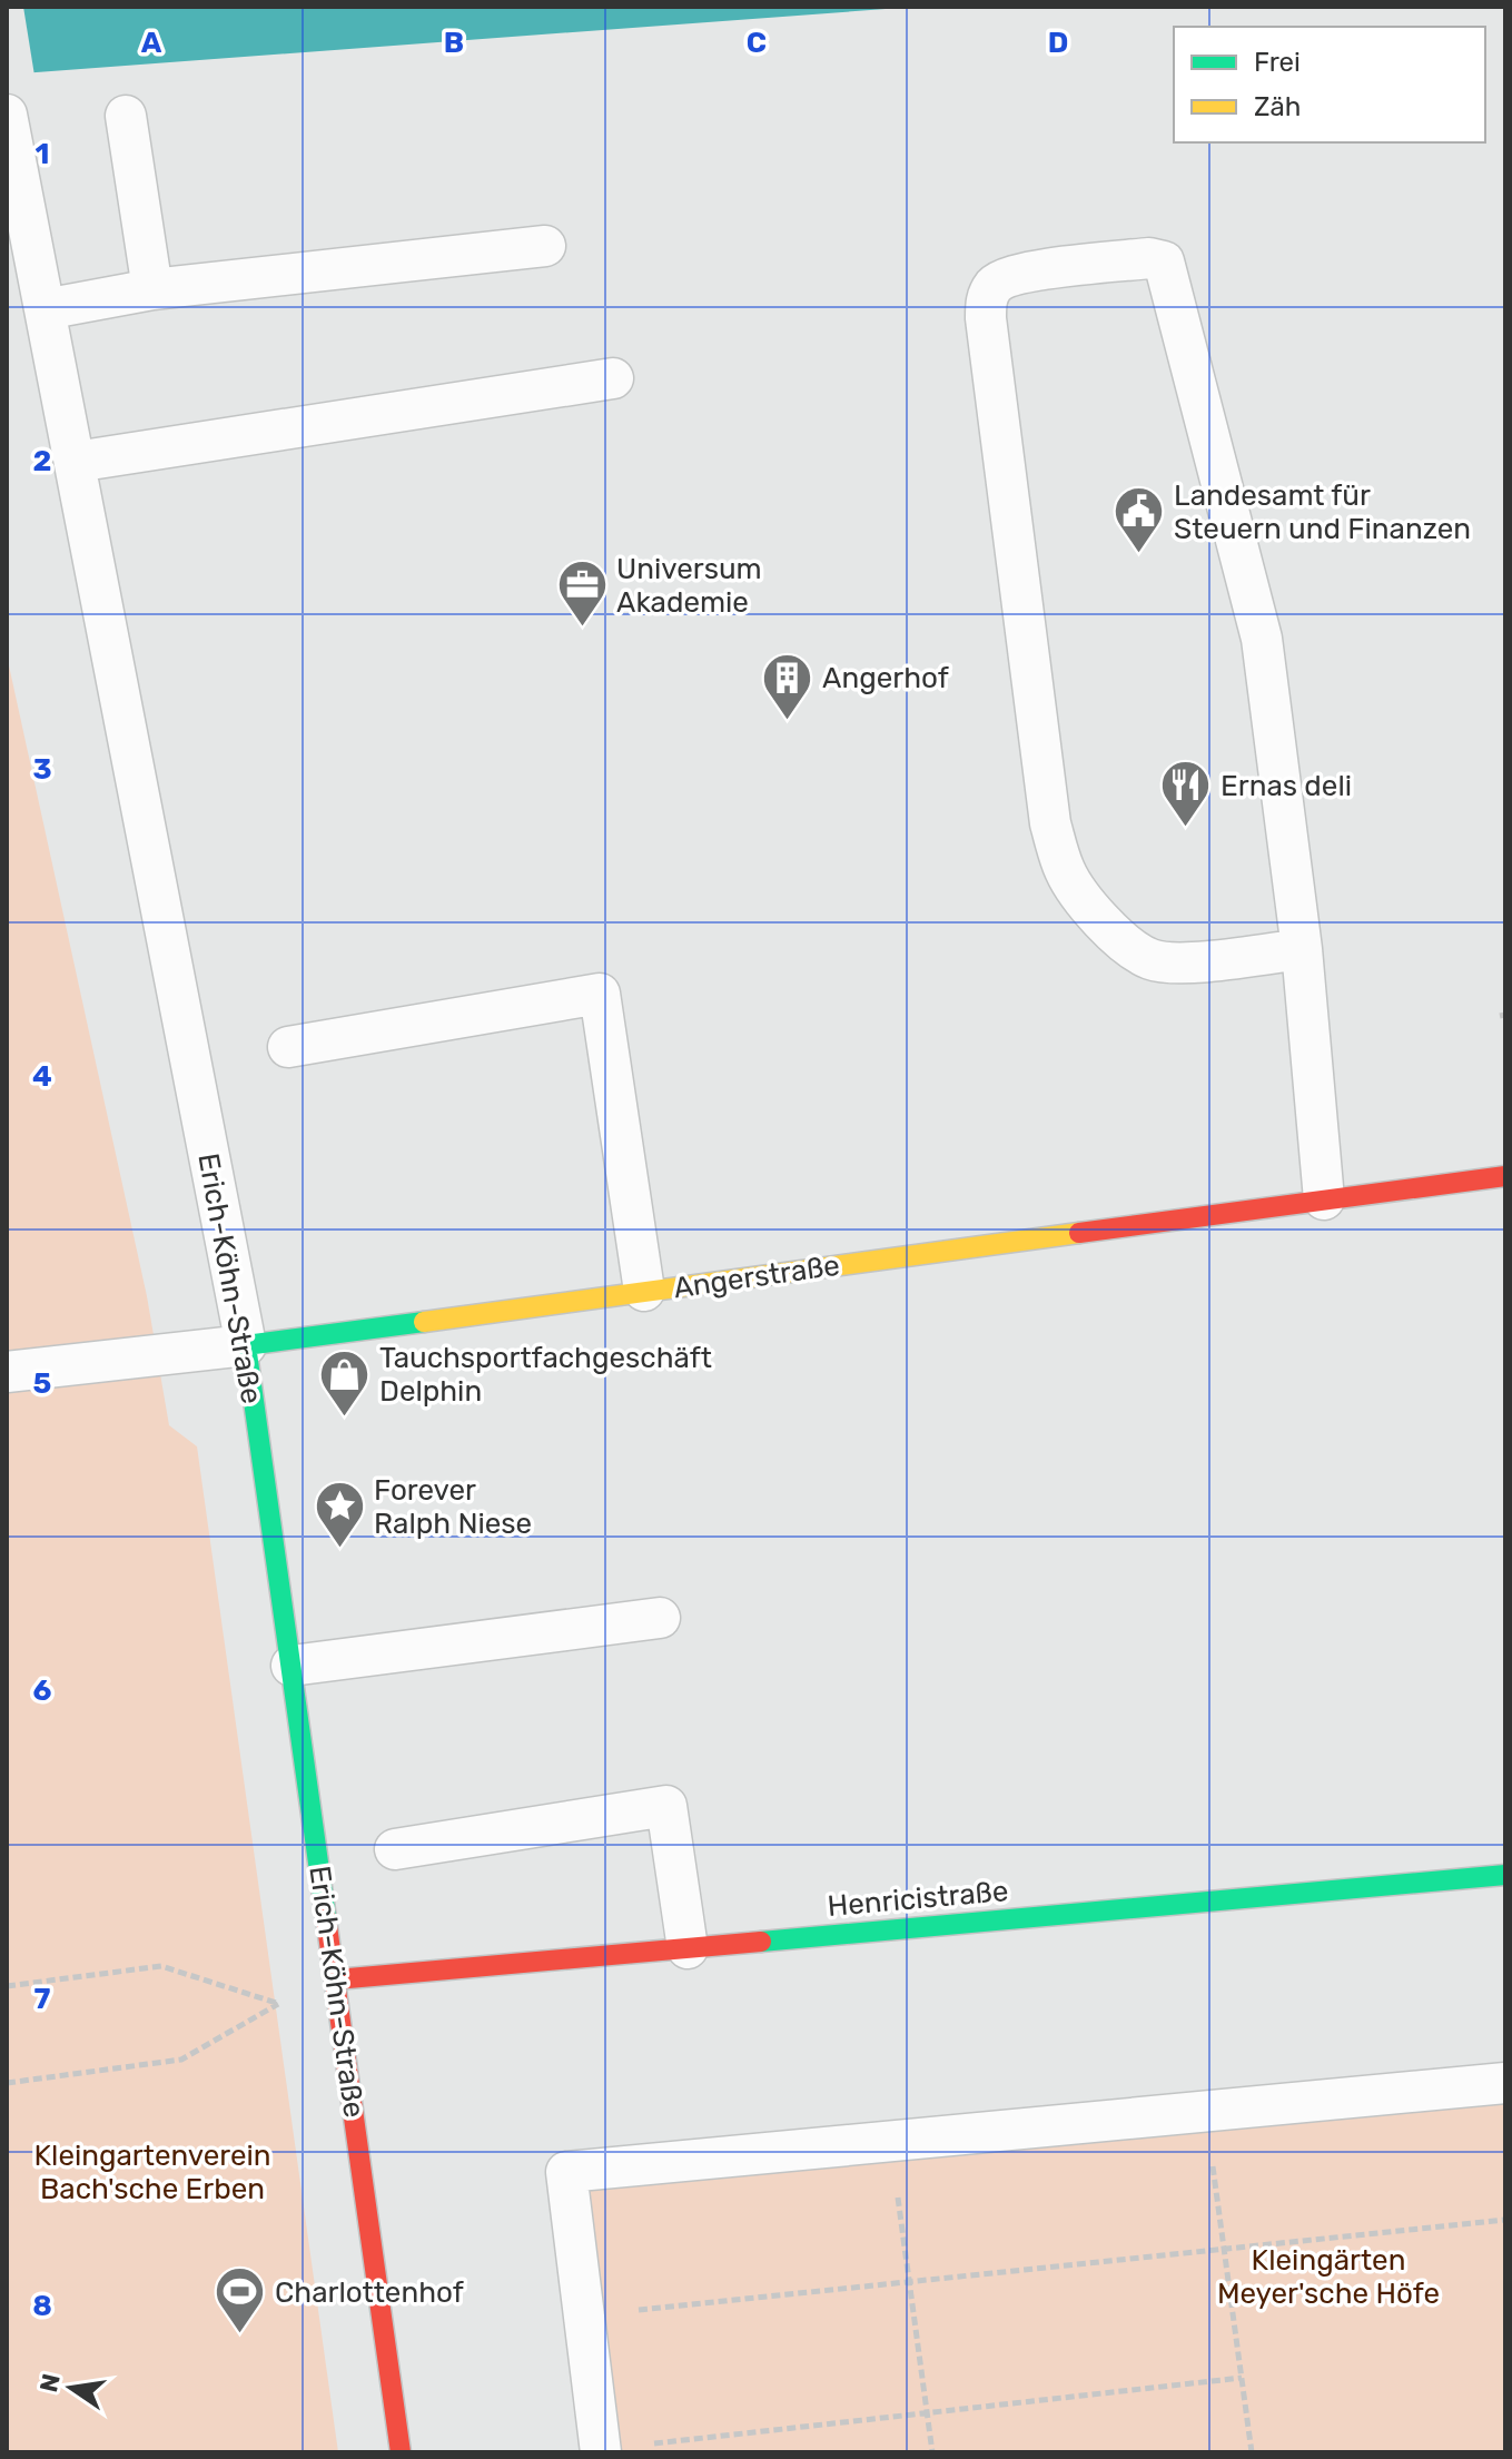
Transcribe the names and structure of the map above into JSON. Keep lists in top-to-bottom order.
{
  "streets": {
    "street": ["Angerstraße", "Erich-Köhn-Straße", "Henricistraße"]
  },
  "crossings": [
    ["Angerstraße", "Erich-Köhn-Straße"],
    ["Erich-Köhn-Straße", "Henricistraße"]
  ],
  "parks": ["Kleingartenverein Bach'sche Erben", "Kleingärten Meyer'sche Höfe"],
  "places": {
    "public building": ["Landesamt für Steuern und Finanzen"],
    "office": ["Universum Akademie"],
    "building": ["Angerhof"],
    "restaurant": ["Ernas deli"],
    "shop": ["Tauchsportfachgeschäft Delphin"],
    "place": ["Forever Ralph Niese"],
    "sports": ["Charlottenhof"]
  },
  "legend": ["Frei", "Zäh"],
  "north": "left",
  "grid": {
    "columns": [
      "A",
      "B",
      "C",
      "D"
    ],
    "rows": [
      "1",
      "2",
      "3",
      "4",
      "5",
      "6",
      "7",
      "8"
    ]
  }
}
